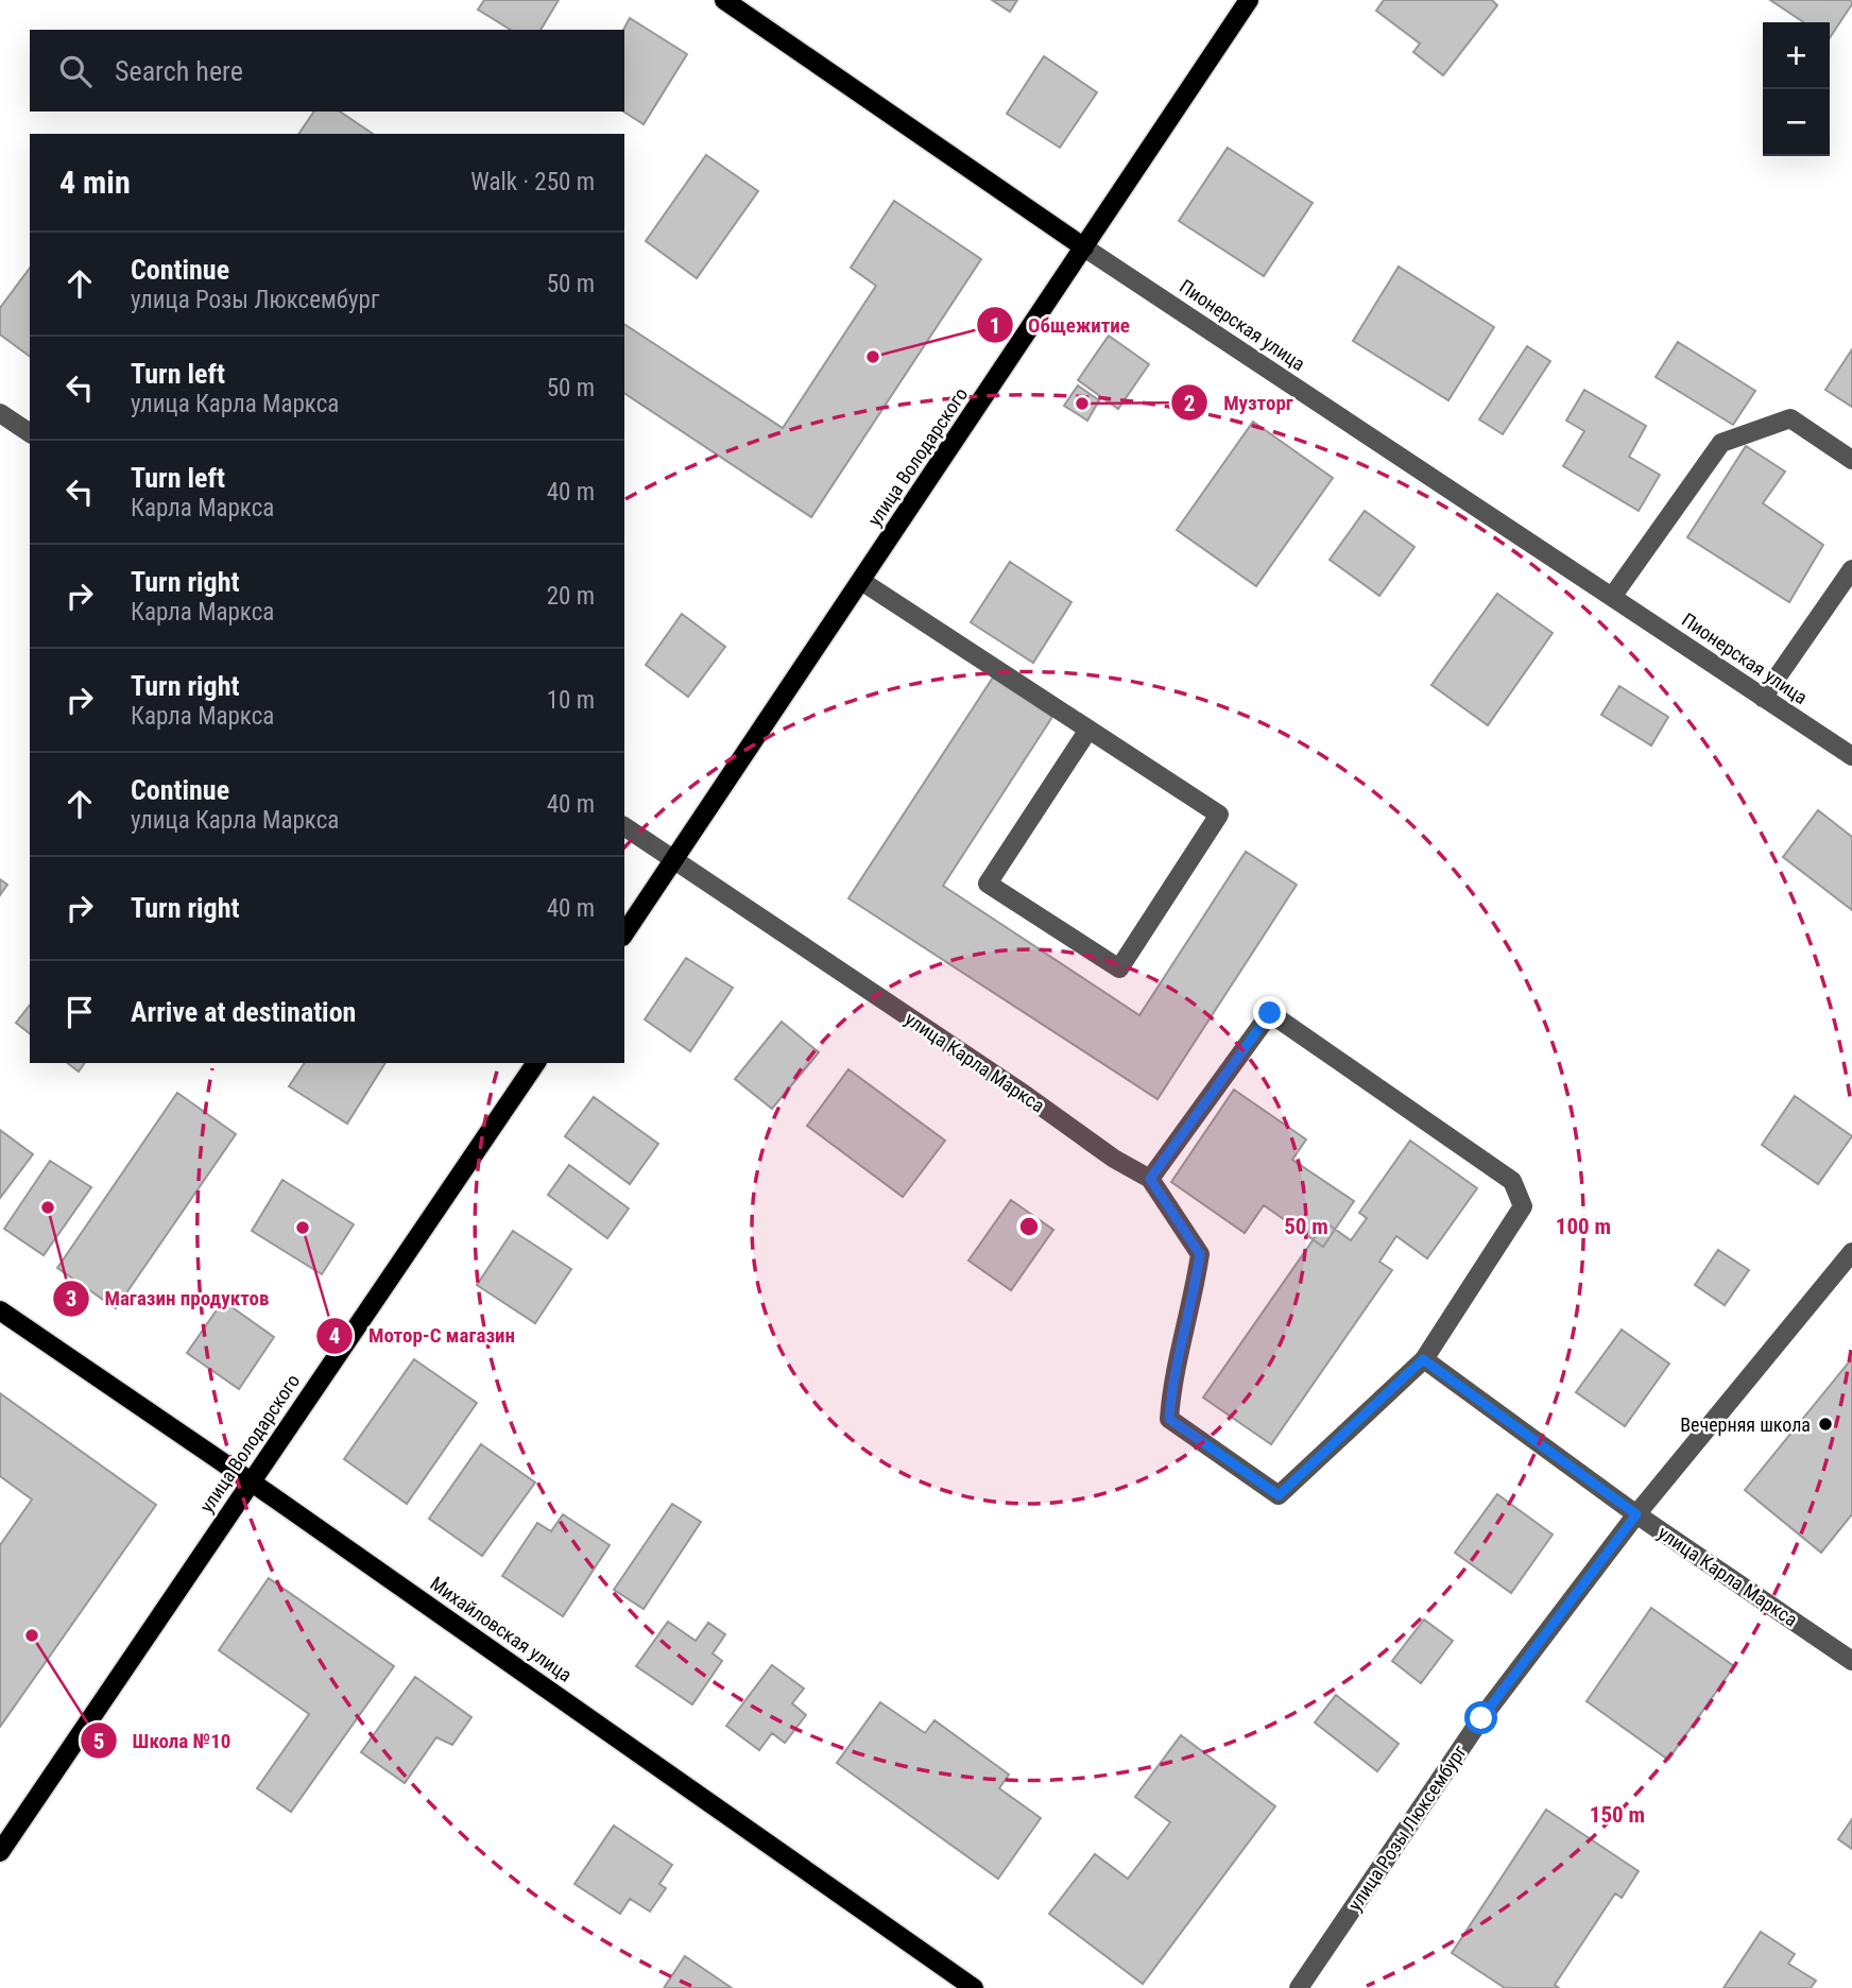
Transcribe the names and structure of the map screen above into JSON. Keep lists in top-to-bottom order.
{
  "streets": {
    "main road": ["Пионерская улица", "улица Володарского", "Михайловская улица"],
    "street": ["улица Карла Маркса", "улица Розы Люксембург"]
  },
  "crossings": [
    ["Пионерская улица", "улица Володарского"],
    ["улица Володарского", "улица Карла Маркса"],
    ["улица Володарского", "Михайловская улица"],
    ["улица Карла Маркса", "улица Розы Люксембург"]
  ],
  "places": [
    "Общежитие",
    "Музторг",
    "Магазин продуктов",
    "Мотор-С магазин",
    "Вечерняя школа",
    "Школа №10"
  ],
  "page": {
    "map_buttons": ["+", "−"],
    "search": "Search here",
    "heading": ["4 min", "Walk · 250 m"],
    "list": [
      ["Continue", "улица Розы Люксембург", "50 m"],
      ["Turn left", "улица Карла Маркса", "50 m"],
      ["Turn left", "Карла Маркса", "40 m"],
      ["Turn right", "Карла Маркса", "20 m"],
      ["Turn right", "Карла Маркса", "10 m"],
      ["Continue", "улица Карла Маркса", "40 m"],
      ["Turn right", "40 m"],
      "Arrive at destination"
    ]
  },
  "rings": ["50 m", "100 m", "150 m"]
}
